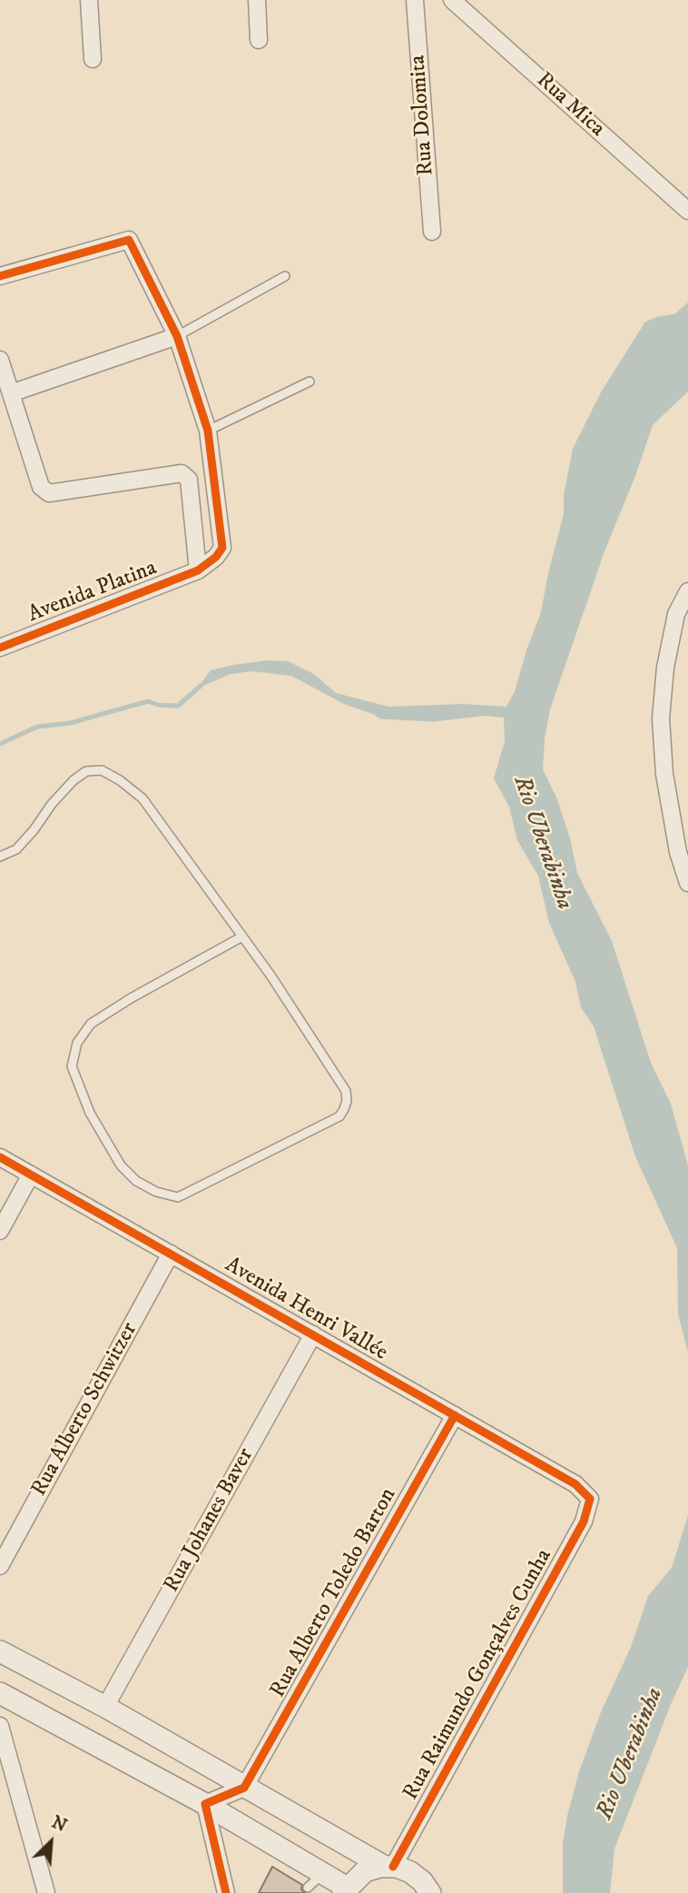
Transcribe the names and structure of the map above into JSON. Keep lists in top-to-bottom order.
{
  "streets": {
    "street": [
      "Rua Mica",
      "Rua Dolomita",
      "Avenida Platina",
      "Avenida Henri Vallée",
      "Rua Alberto Schwitzer",
      "Rua Johanes Baver",
      "Rua Alberto Toledo Barton",
      "Rua Raimundo Gonçalves Cunha"
    ]
  },
  "crossings": [
    ["Avenida Henri Vallée", "Rua Alberto Schwitzer"],
    ["Avenida Henri Vallée", "Rua Johanes Baver"],
    ["Avenida Henri Vallée", "Rua Alberto Toledo Barton"],
    ["Avenida Henri Vallée", "Rua Raimundo Gonçalves Cunha"]
  ],
  "water": ["Rio Uberabinha"],
  "north": "top right"
}
